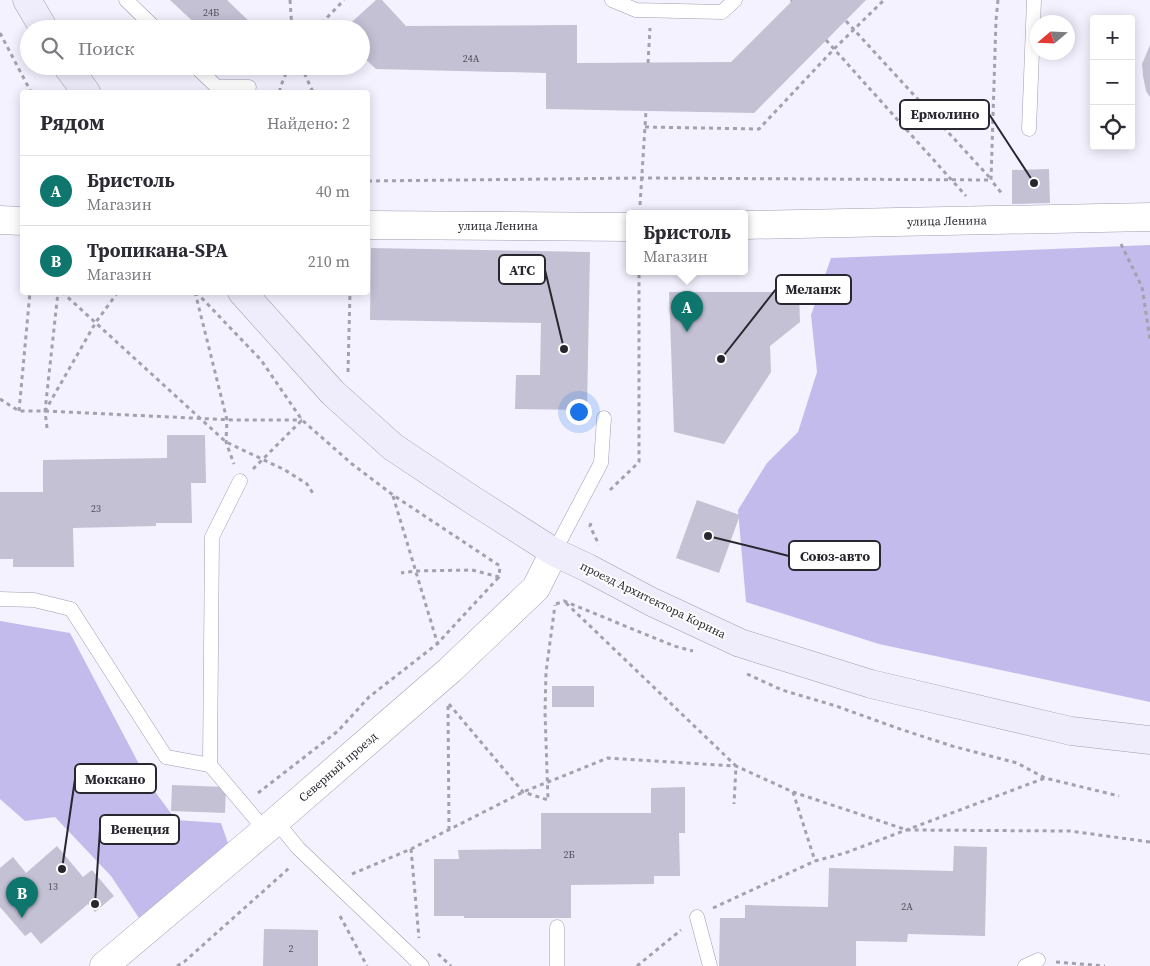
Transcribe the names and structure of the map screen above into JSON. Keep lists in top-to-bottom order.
{
  "streets": {
    "street": ["улица Ленина", "проезд Архитектора Корина", "Северный проезд"]
  },
  "crossings": [
    ["проезд Архитектора Корина", "Северный проезд"]
  ],
  "places": [
    "Ермолино",
    "АТС",
    "Меланж",
    "Союз-авто",
    "Моккано",
    "Венеция"
  ],
  "house_numbers": [
    "24Б",
    "24А",
    "23",
    "2Б",
    "13",
    "2А",
    "2"
  ],
  "north": "left",
  "page": {
    "map_buttons": ["+", "−"],
    "search": "Поиск",
    "heading": ["Рядом", "Найдено: 2"],
    "list": [
      {
        "mark": "A",
        "name": "Бристоль",
        "note": "Магазин",
        "value": "40 m"
      },
      {
        "mark": "B",
        "name": "Тропикана-SPA",
        "note": "Магазин",
        "value": "210 m"
      }
    ],
    "popup": ["Бристоль", "Магазин"],
    "pins": ["A", "B"]
  }
}
